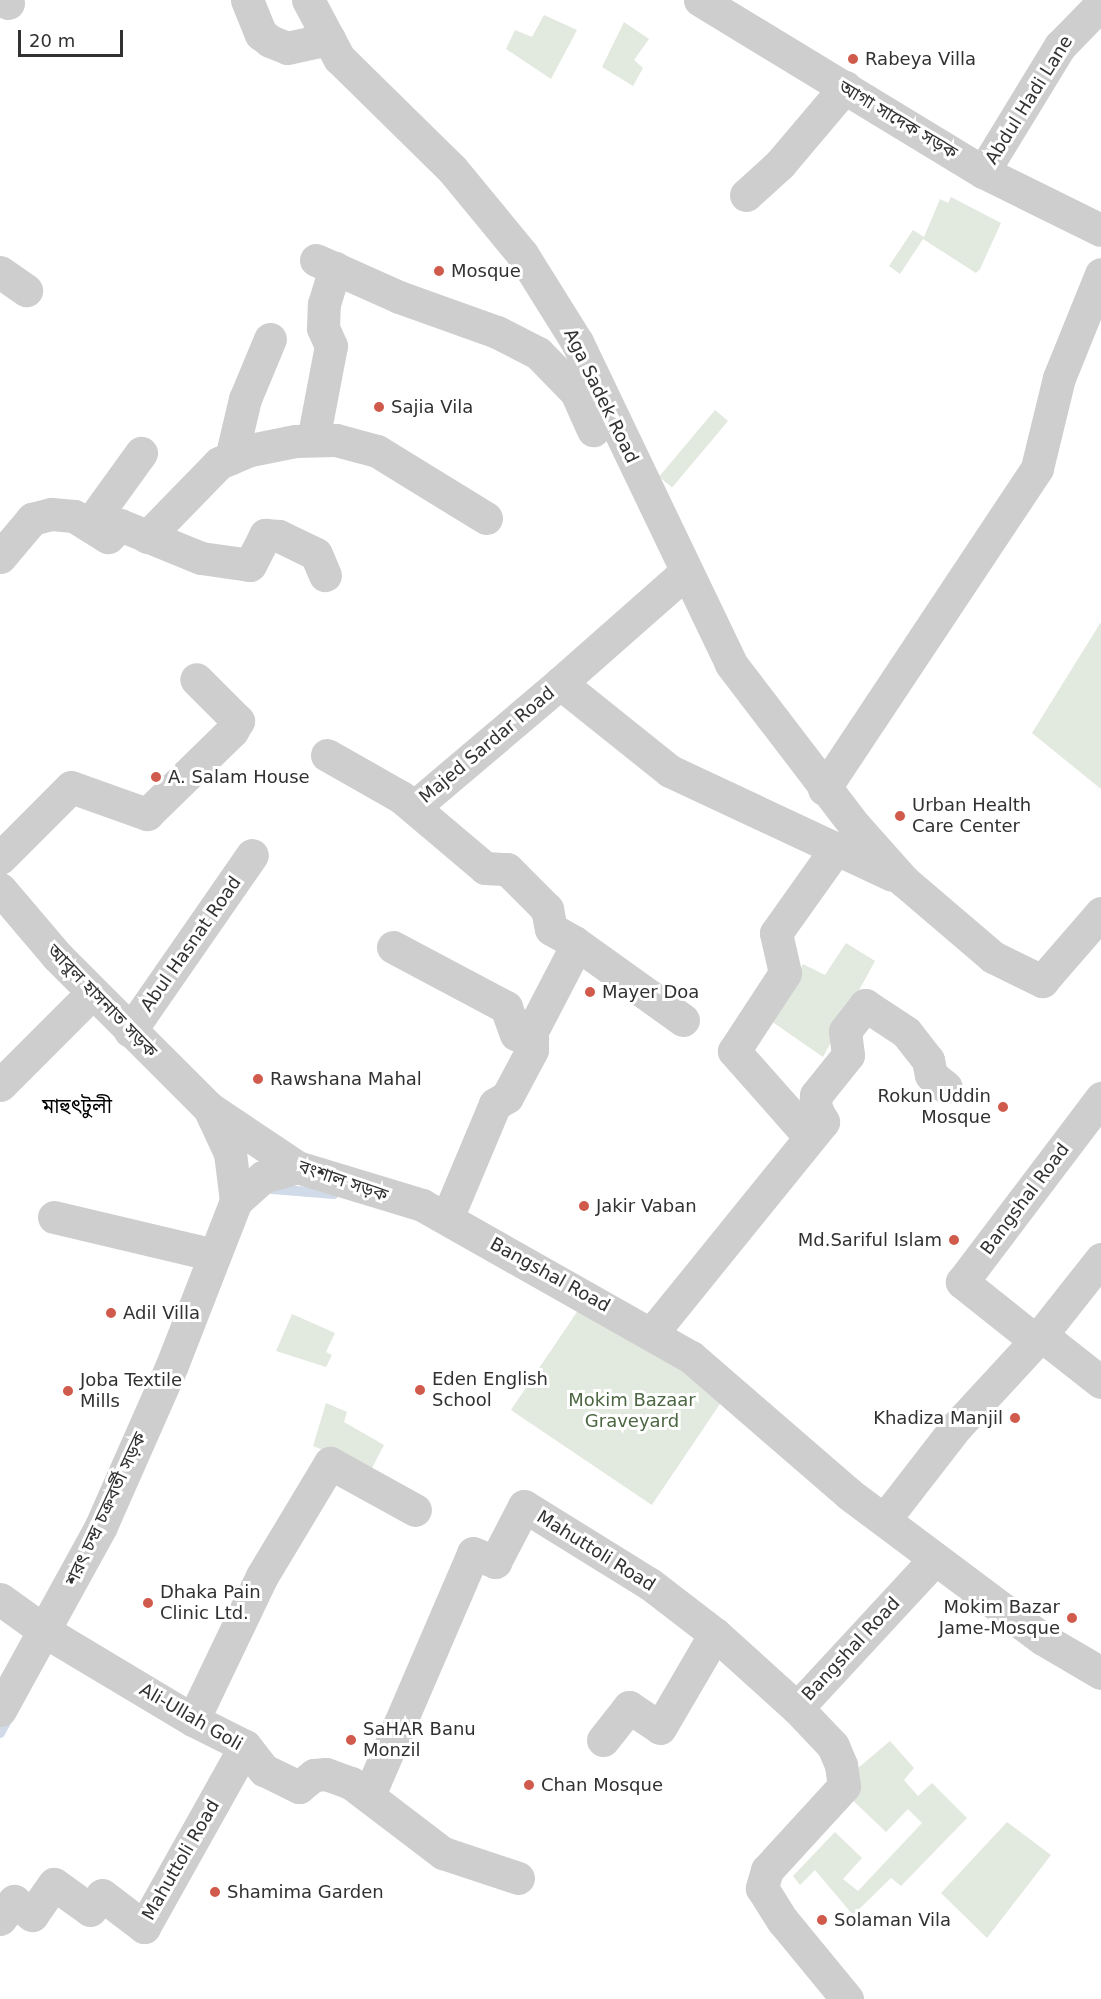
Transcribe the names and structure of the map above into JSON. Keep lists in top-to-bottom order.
{
  "streets": {
    "street": [
      "Abdul Hadi Lane",
      "আগা সাদেক সড়ক",
      "Aga Sadek Road",
      "Majed Sardar Road",
      "Abul Hasnat Road",
      "আবুল হাসনাত সড়ক",
      "বংশাল সড়ক",
      "Bangshal Road",
      "শরৎ চন্দ্র চক্রবর্তী সড়ক",
      "Mahuttoli Road",
      "Ali-Ullah Goli"
    ]
  },
  "crossings": [
    ["Abdul Hadi Lane", "আগা সাদেক সড়ক"],
    ["Aga Sadek Road", "Majed Sardar Road"],
    ["Abul Hasnat Road", "আবুল হাসনাত সড়ক"],
    ["আবুল হাসনাত সড়ক", "বংশাল সড়ক"],
    ["আবুল হাসনাত সড়ক", "শরৎ চন্দ্র চক্রবর্তী সড়ক"],
    ["বংশাল সড়ক", "Bangshal Road"],
    ["বংশাল সড়ক", "শরৎ চন্দ্র চক্রবর্তী সড়ক"],
    ["Bangshal Road", "Mahuttoli Road"],
    ["শরৎ চন্দ্র চক্রবর্তী সড়ক", "Ali-Ullah Goli"],
    ["Mahuttoli Road", "Ali-Ullah Goli"]
  ],
  "districts": ["মাহুৎটুলী"],
  "parks": ["Mokim Bazaar Graveyard"],
  "places": [
    "Rabeya Villa",
    "Mosque",
    "Sajia Vila",
    "A. Salam House",
    "Urban Health Care Center",
    "Mayer Doa",
    "Rawshana Mahal",
    "Rokun Uddin Mosque",
    "Jakir Vaban",
    "Md.Sariful Islam",
    "Adil Villa",
    "Eden English School",
    "Joba Textile Mills",
    "Khadiza Manjil",
    "Dhaka Pain Clinic Ltd.",
    "Mokim Bazar Jame-Mosque",
    "SaHAR Banu Monzil",
    "Chan Mosque",
    "Shamima Garden",
    "Solaman Vila"
  ],
  "scale_bar": "20 m"
}
